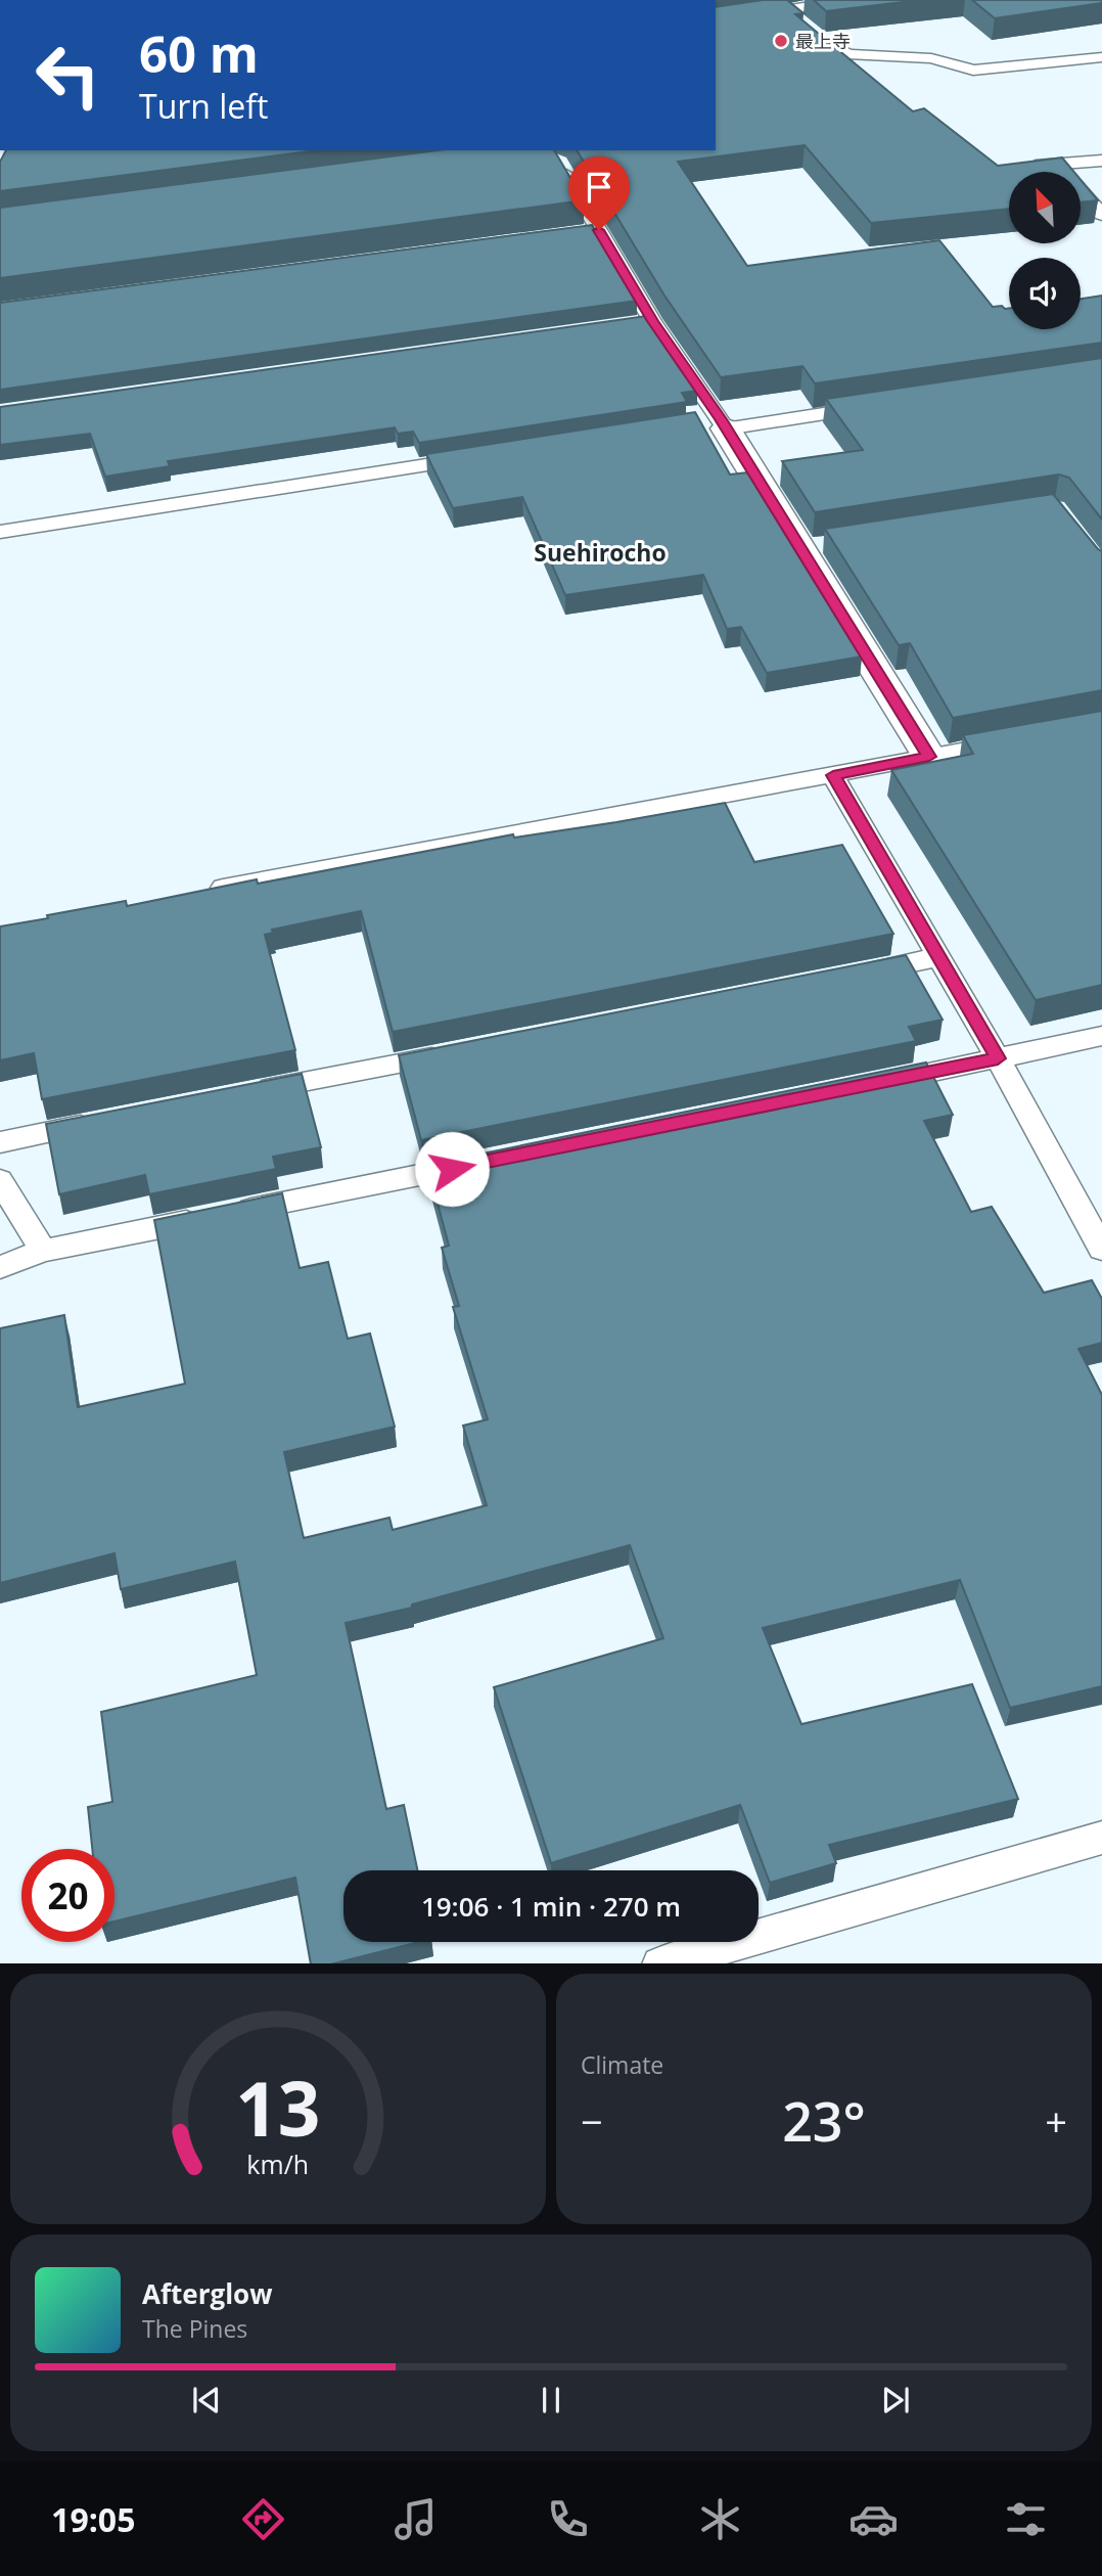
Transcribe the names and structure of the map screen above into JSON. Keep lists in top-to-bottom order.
{
  "districts": ["Suehirocho"],
  "places": ["最上寺"],
  "north": "top left",
  "page": {
    "turn": ["60 m", "Turn left"],
    "limit": "20",
    "trip": "19:06 · 1 min · 270 m",
    "tile": "Climate",
    "heat": ["−", "23°", "+"],
    "song": ["Afterglow", "The Pines"],
    "tabs": "19:05",
    "gauge": ["13", "km/h"]
  }
}
